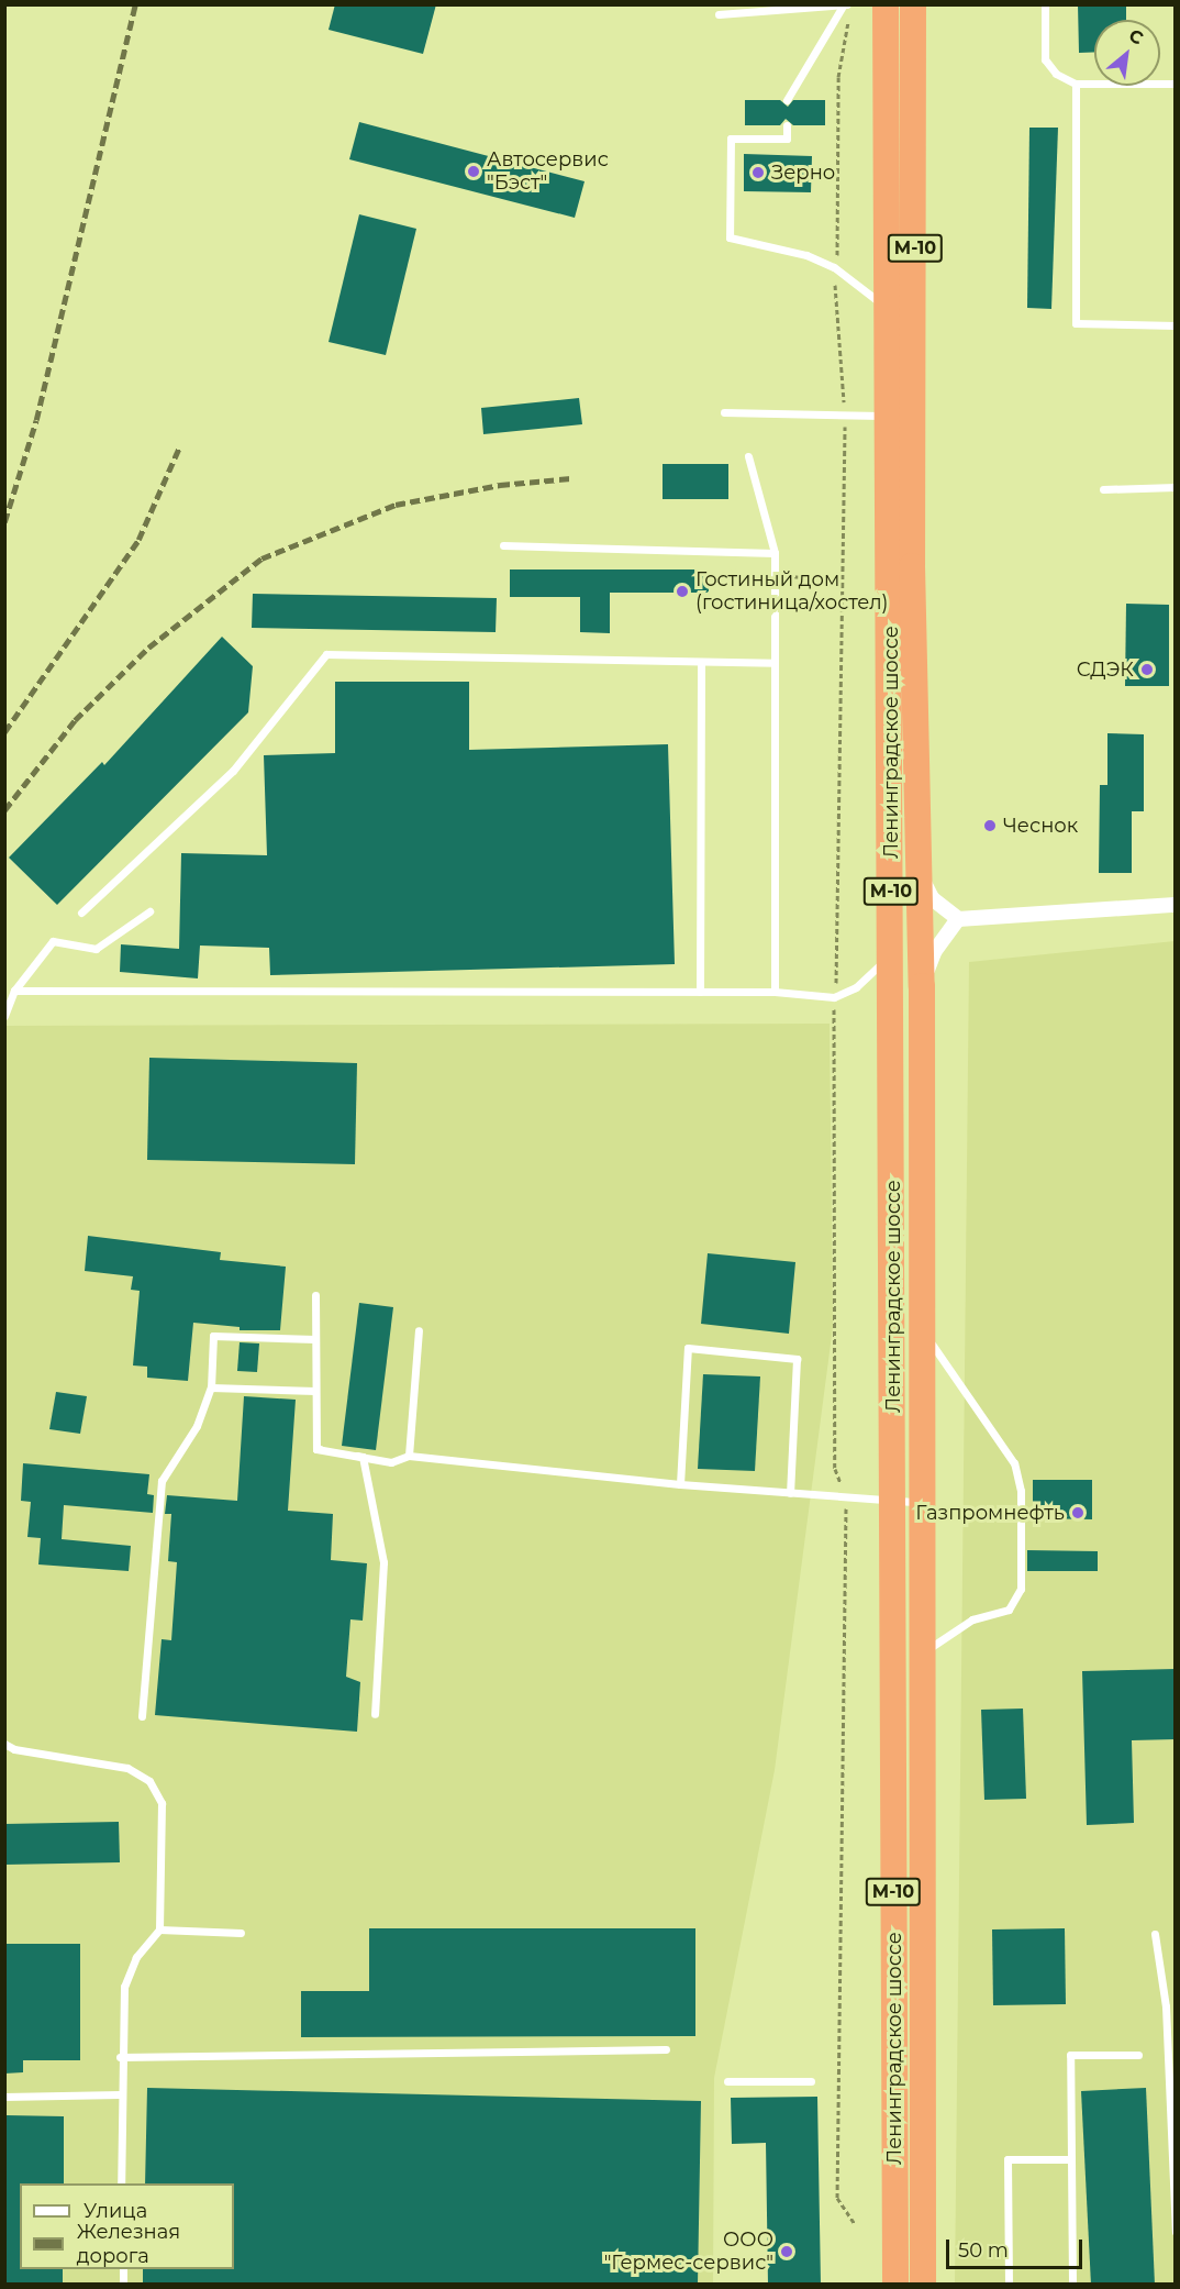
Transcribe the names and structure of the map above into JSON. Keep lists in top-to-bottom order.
{
  "streets": {
    "highway": ["М-10", "Ленинградское шоссе"]
  },
  "crossings": [
    ["М-10", "Ленинградское шоссе"]
  ],
  "places": [
    "Автосервис \"Бэст\"",
    "Зерно",
    "Гостиный дом (гостиница/хостел)",
    "СДЭК",
    "Чеснок",
    "Газпромнефть",
    "ООО \"Гермес-сервис\""
  ],
  "legend": ["Улица", "Железная дорога"],
  "scale_bar": "50 m",
  "north": "top right"
}
